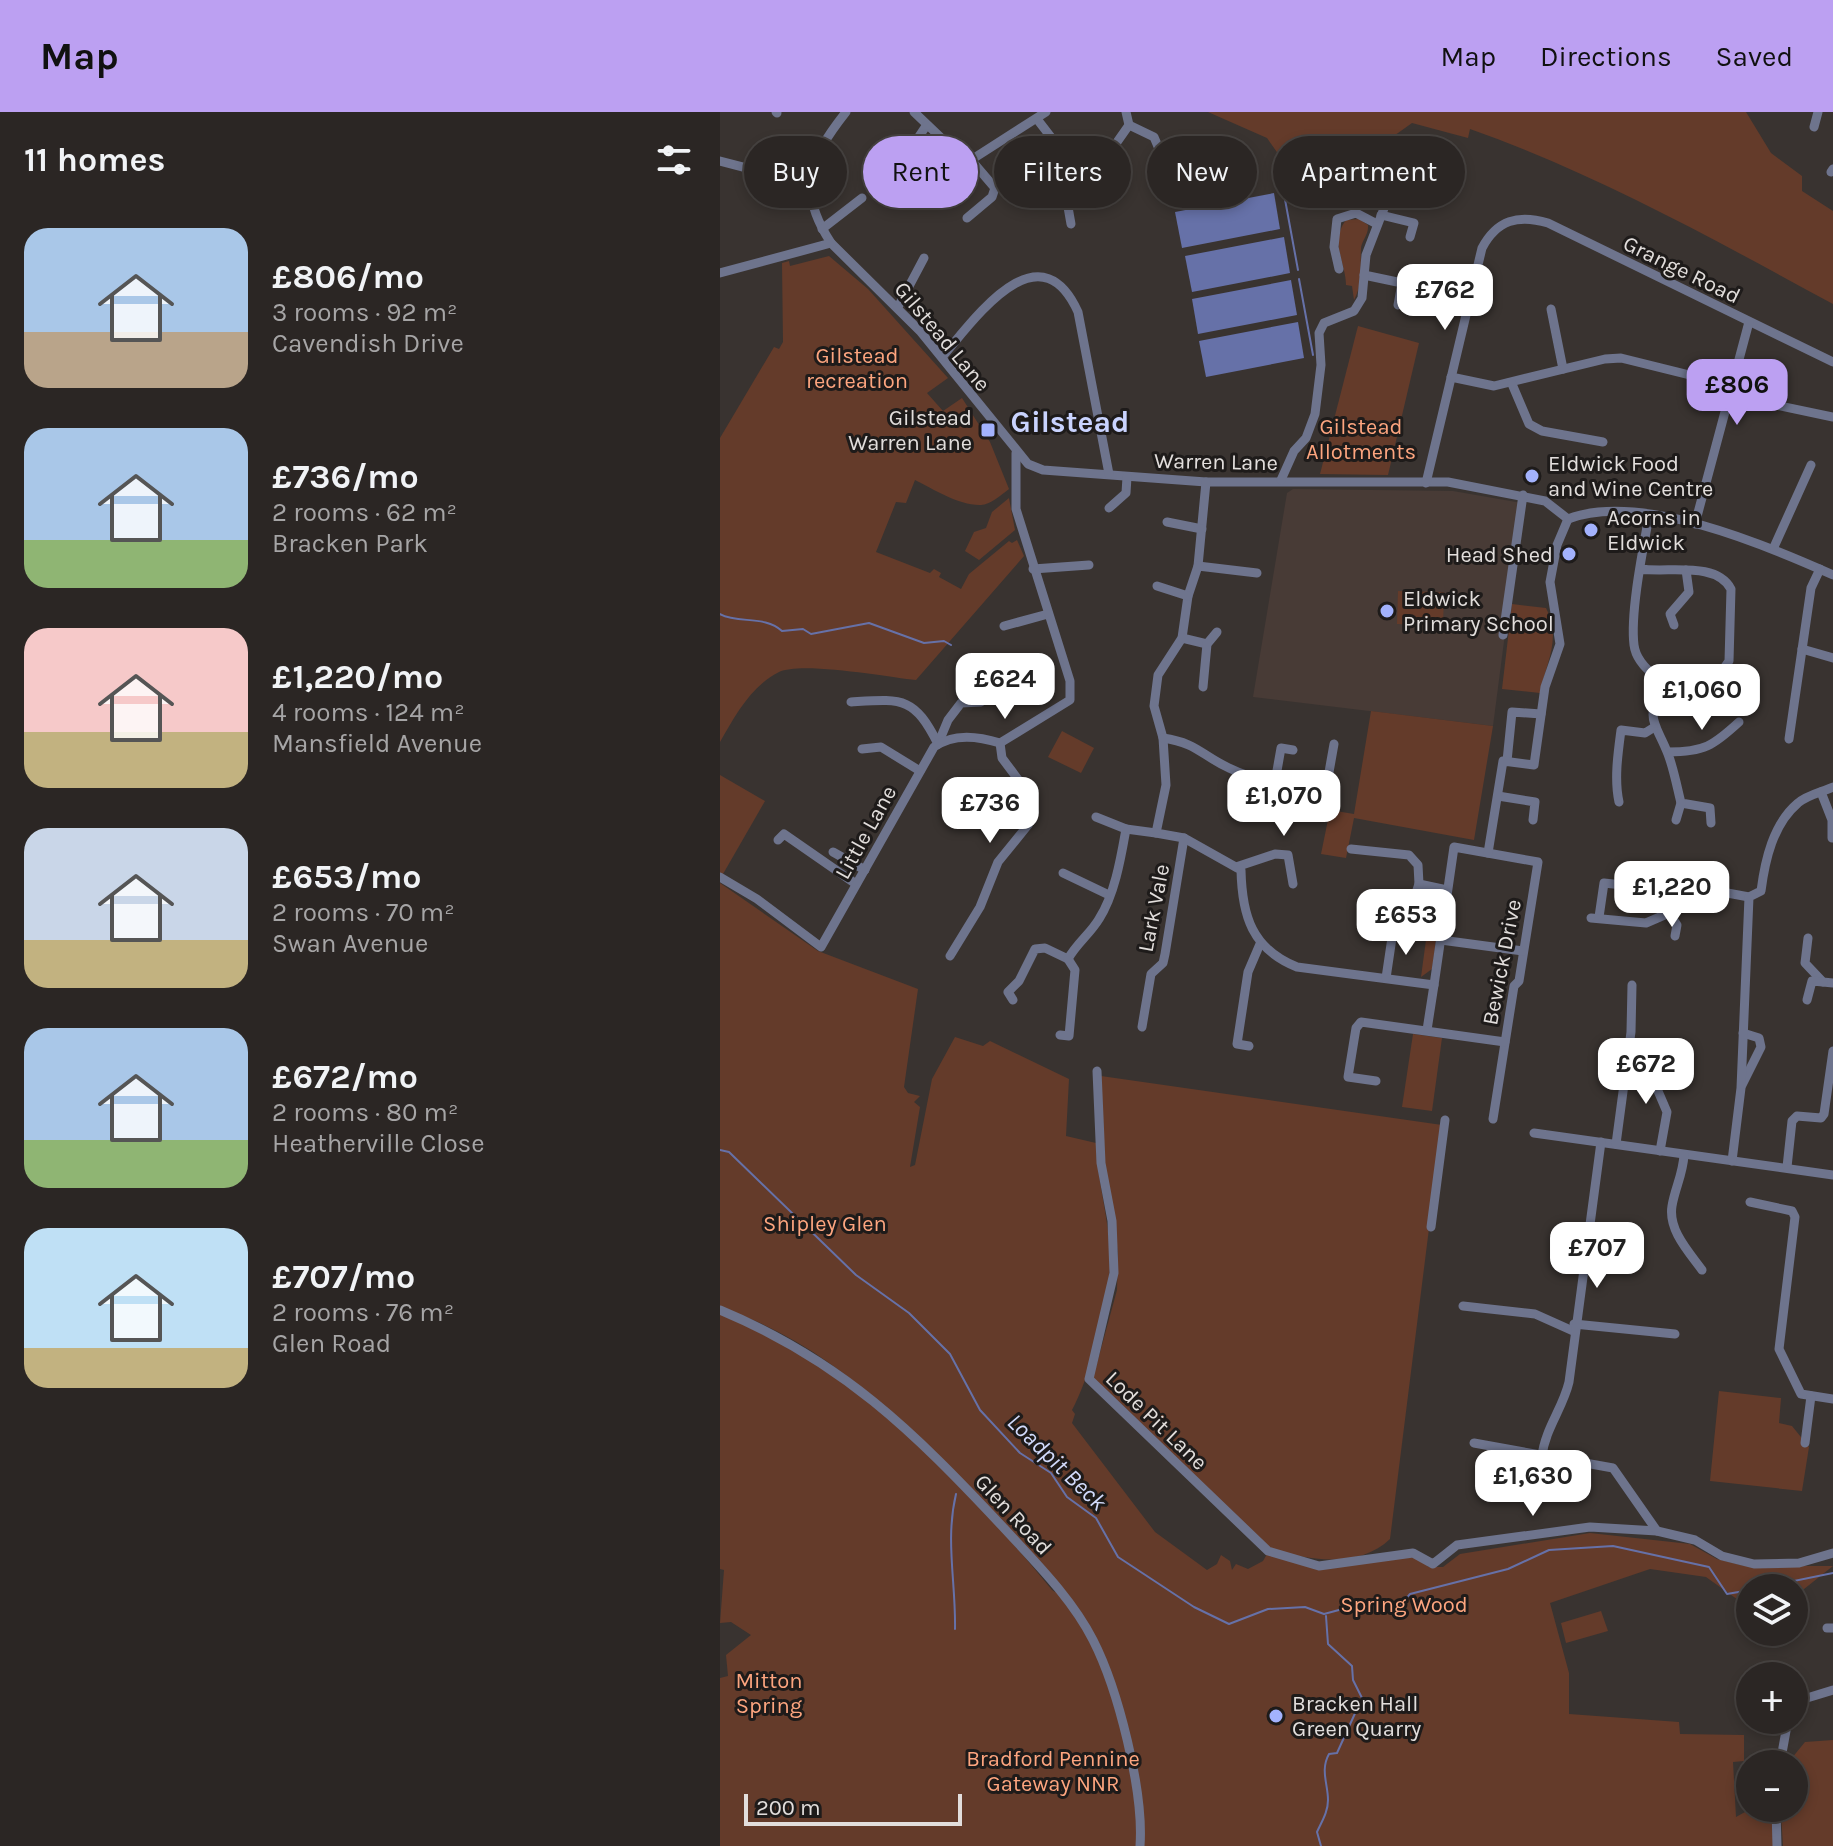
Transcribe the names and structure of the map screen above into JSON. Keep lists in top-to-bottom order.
{
  "streets": {
    "street": [
      "Grange Road",
      "Gilstead Lane",
      "Warren Lane",
      "Little Lane",
      "Lark Vale",
      "Bewick Drive",
      "Lode Pit Lane",
      "Glen Road"
    ]
  },
  "crossings": [
    ["Gilstead Lane", "Warren Lane"]
  ],
  "districts": ["Gilstead"],
  "water": ["Loadpit Beck"],
  "parks": [
    "Gilstead recreation",
    "Gilstead Allotments",
    "Shipley Glen",
    "Spring Wood",
    "Mitton Spring",
    "Bradford Pennine Gateway NNR"
  ],
  "places": {
    "transit": ["Gilstead Warren Lane"],
    "other": [
      "Eldwick Food and Wine Centre",
      "Acorns in Eldwick",
      "Head Shed",
      "Eldwick Primary School",
      "Bracken Hall Green Quarry"
    ]
  },
  "scale_bar": "200 m",
  "page": {
    "header": "Map",
    "nav": ["Map", "Directions", "Saved"],
    "heading": "11 homes",
    "chip": [
      "Buy",
      "Rent",
      "Filters",
      "New",
      "Apartment"
    ],
    "list": [
      {
        "name": "£806/mo",
        "note": "3 rooms · 92 m² · Cavendish Drive"
      },
      {
        "name": "£736/mo",
        "note": "2 rooms · 62 m² · Bracken Park"
      },
      {
        "name": "£1,220/mo",
        "note": "4 rooms · 124 m² · Mansfield Avenue"
      },
      {
        "name": "£653/mo",
        "note": "2 rooms · 70 m² · Swan Avenue"
      },
      {
        "name": "£672/mo",
        "note": "2 rooms · 80 m² · Heatherville Close"
      },
      {
        "name": "£707/mo",
        "note": "2 rooms · 76 m² · Glen Road"
      }
    ],
    "price": [
      "£762",
      "£806",
      "£624",
      "£1,060",
      "£1,070",
      "£736",
      "£1,220",
      "£653",
      "£672",
      "£707",
      "£1,630"
    ],
    "map_buttons": ["+", "−"],
    "scale": "200 m"
  }
}
